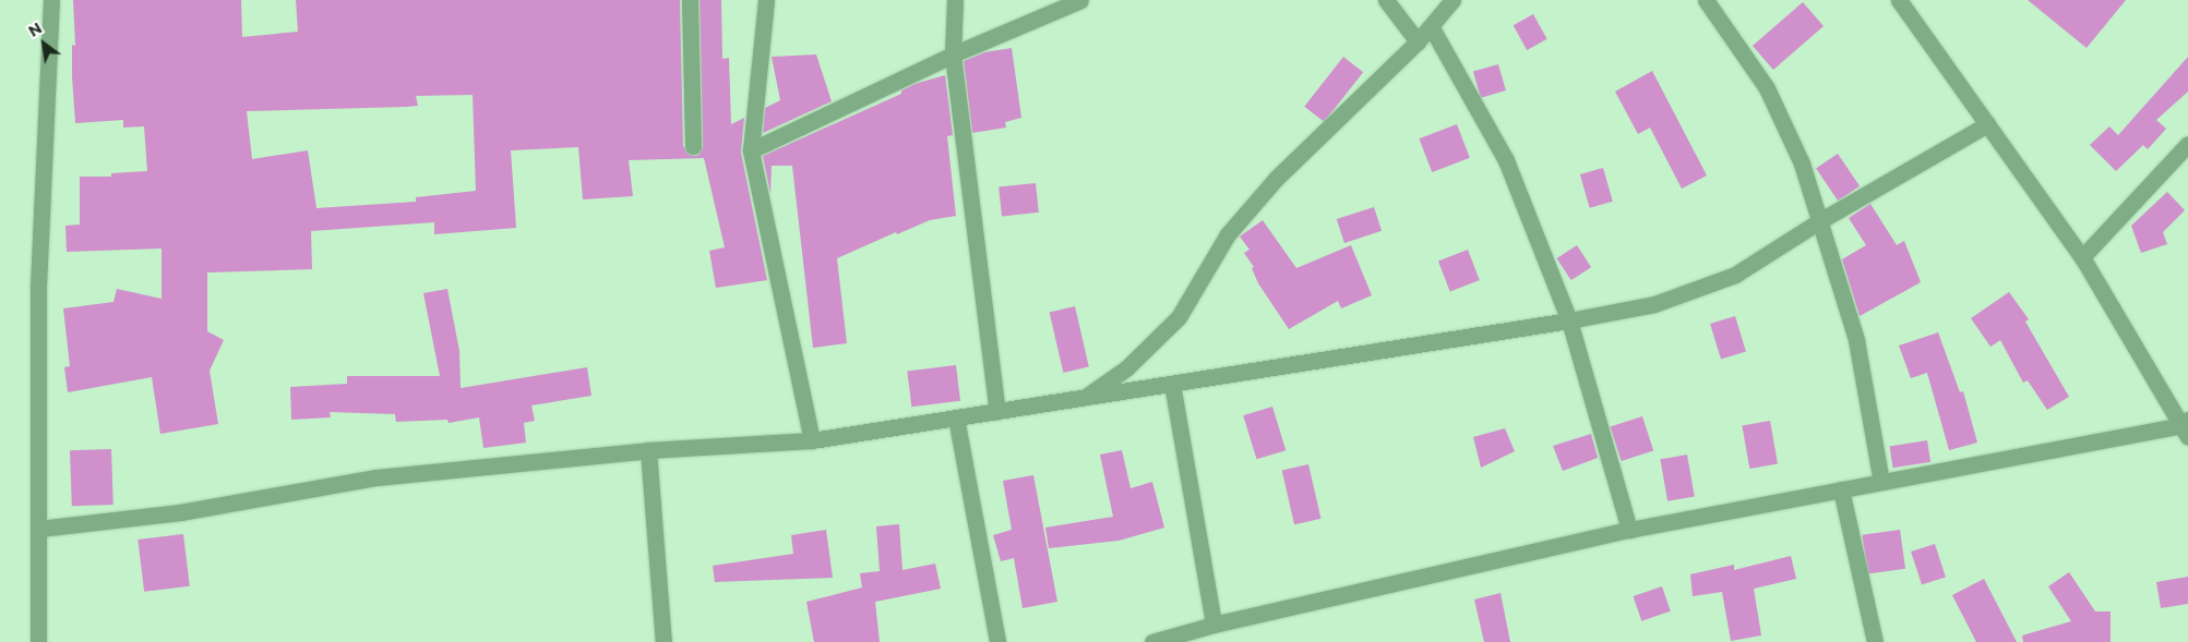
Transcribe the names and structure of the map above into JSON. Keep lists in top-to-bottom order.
{
  "north": "top left"
}
